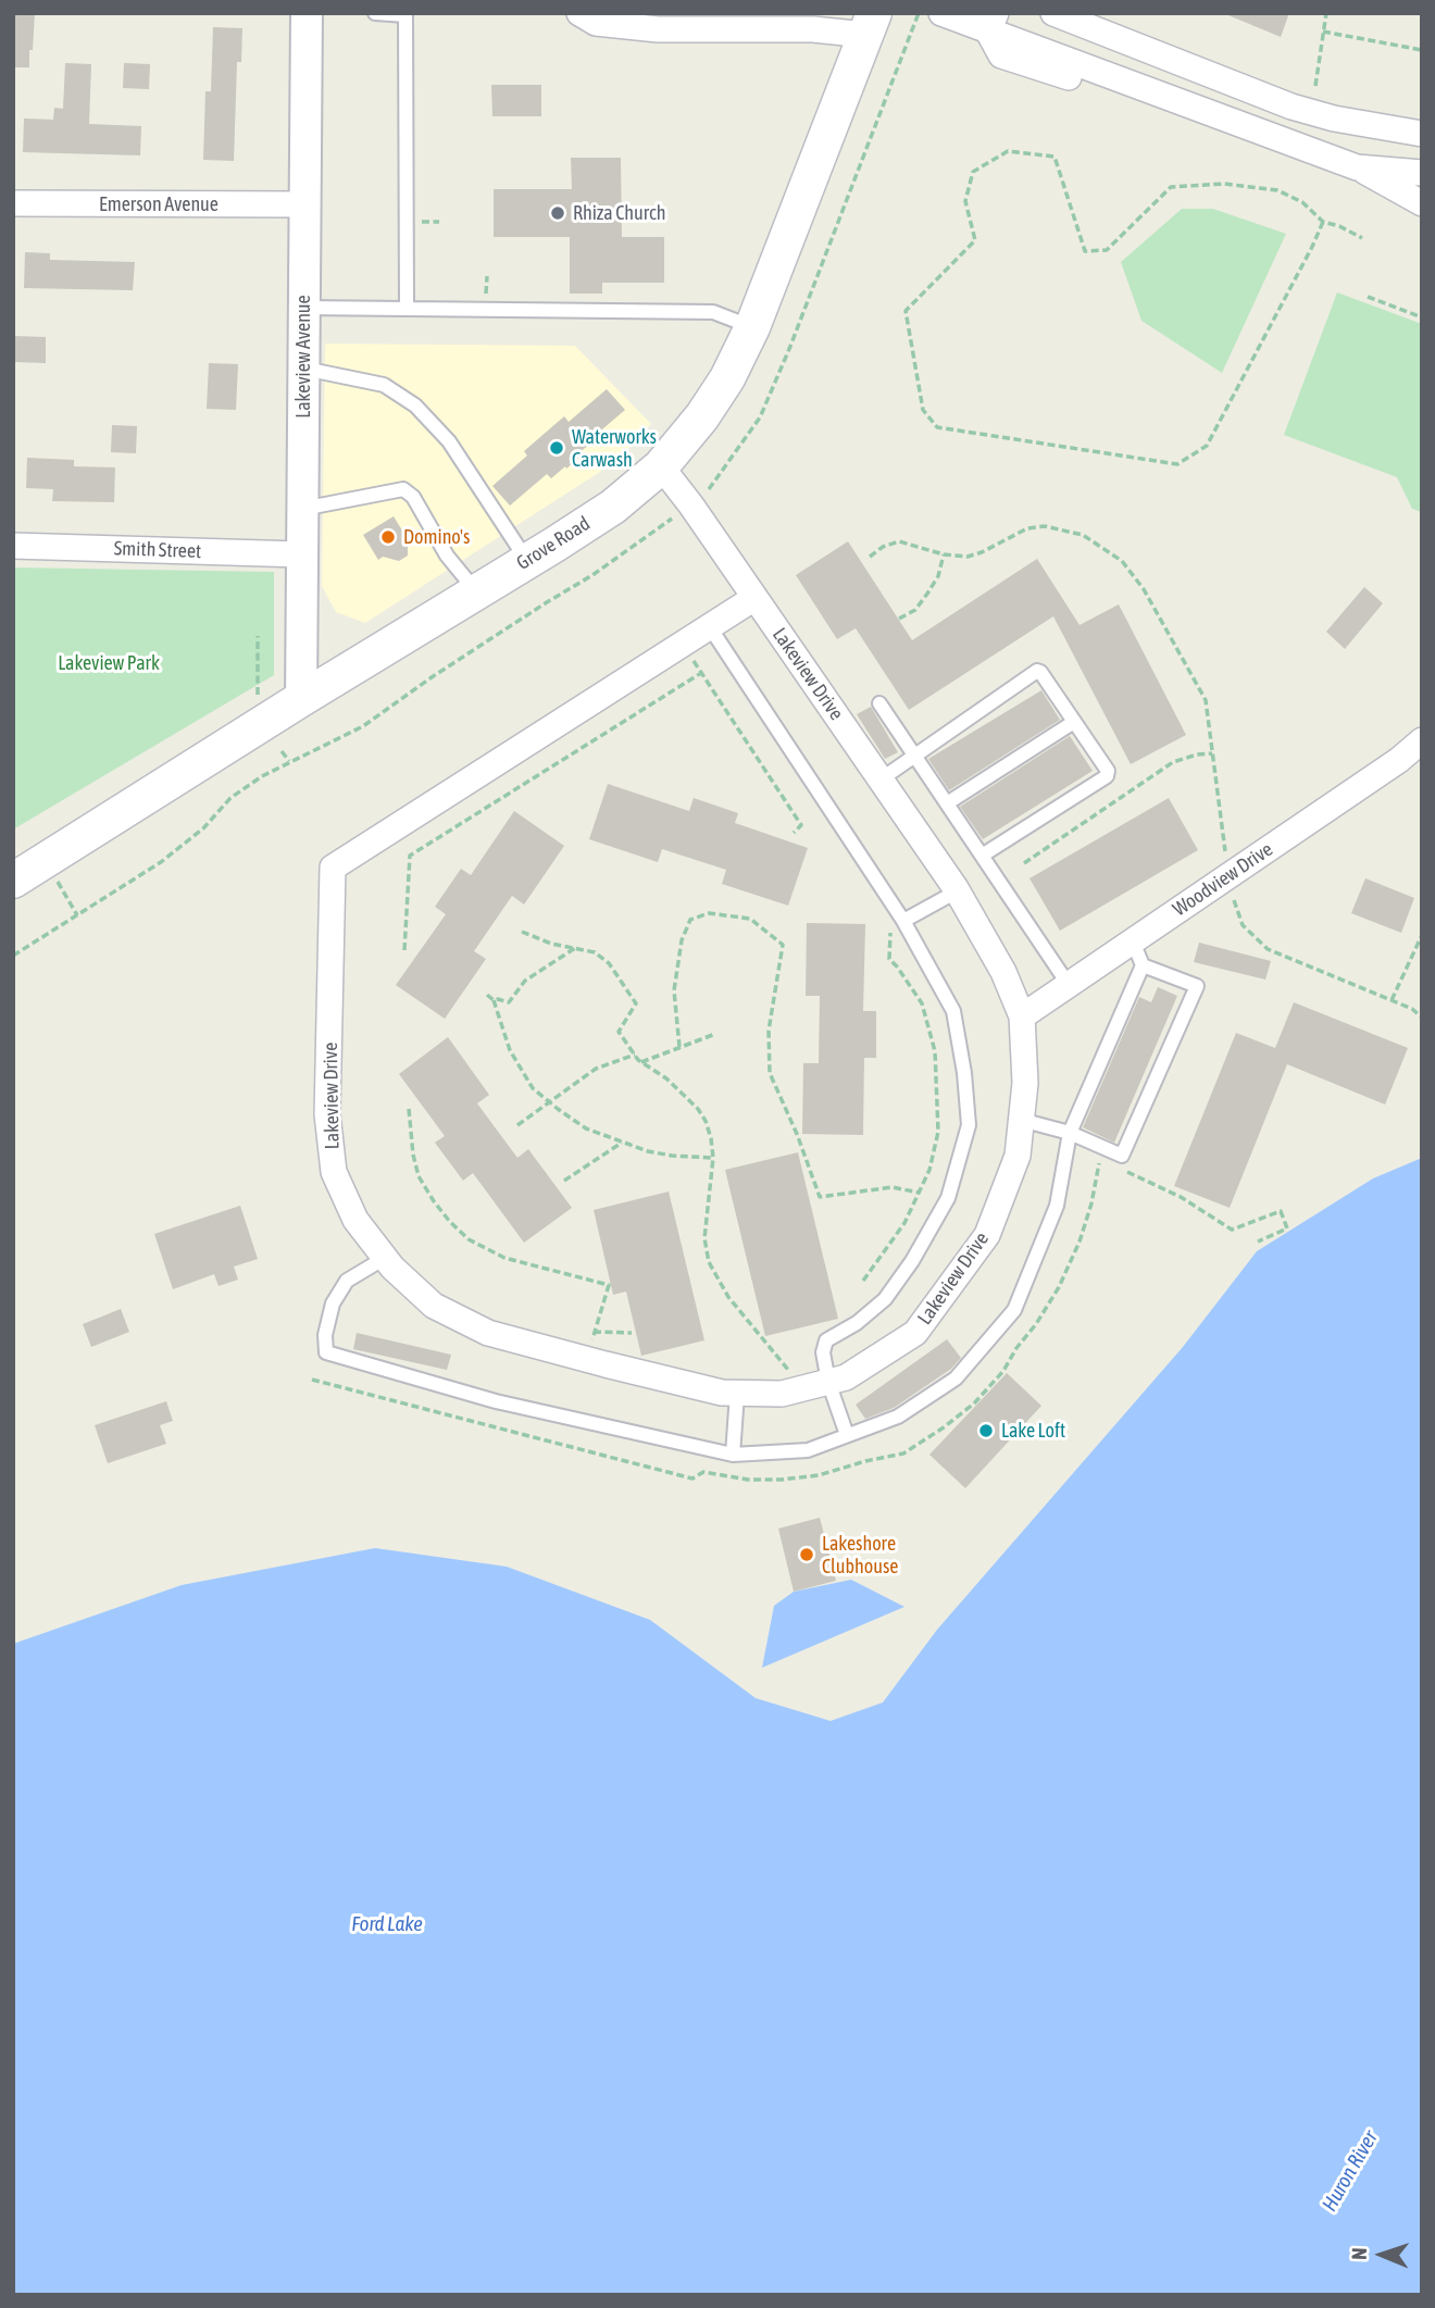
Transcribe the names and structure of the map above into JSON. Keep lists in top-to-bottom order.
{
  "streets": {
    "main road": ["Grove Road"],
    "street": [
      "Emerson Avenue",
      "Lakeview Avenue",
      "Smith Street",
      "Lakeview Drive",
      "Woodview Drive"
    ]
  },
  "crossings": [
    ["Emerson Avenue", "Lakeview Avenue"],
    ["Lakeview Avenue", "Grove Road"],
    ["Lakeview Avenue", "Smith Street"],
    ["Lakeview Drive", "Woodview Drive"]
  ],
  "water": ["Ford Lake", "Huron River"],
  "parks": ["Lakeview Park"],
  "places": [
    "Rhiza Church",
    "Waterworks Carwash",
    "Domino's",
    "Lake Loft",
    "Lakeshore Clubhouse"
  ],
  "north": "left"
}
